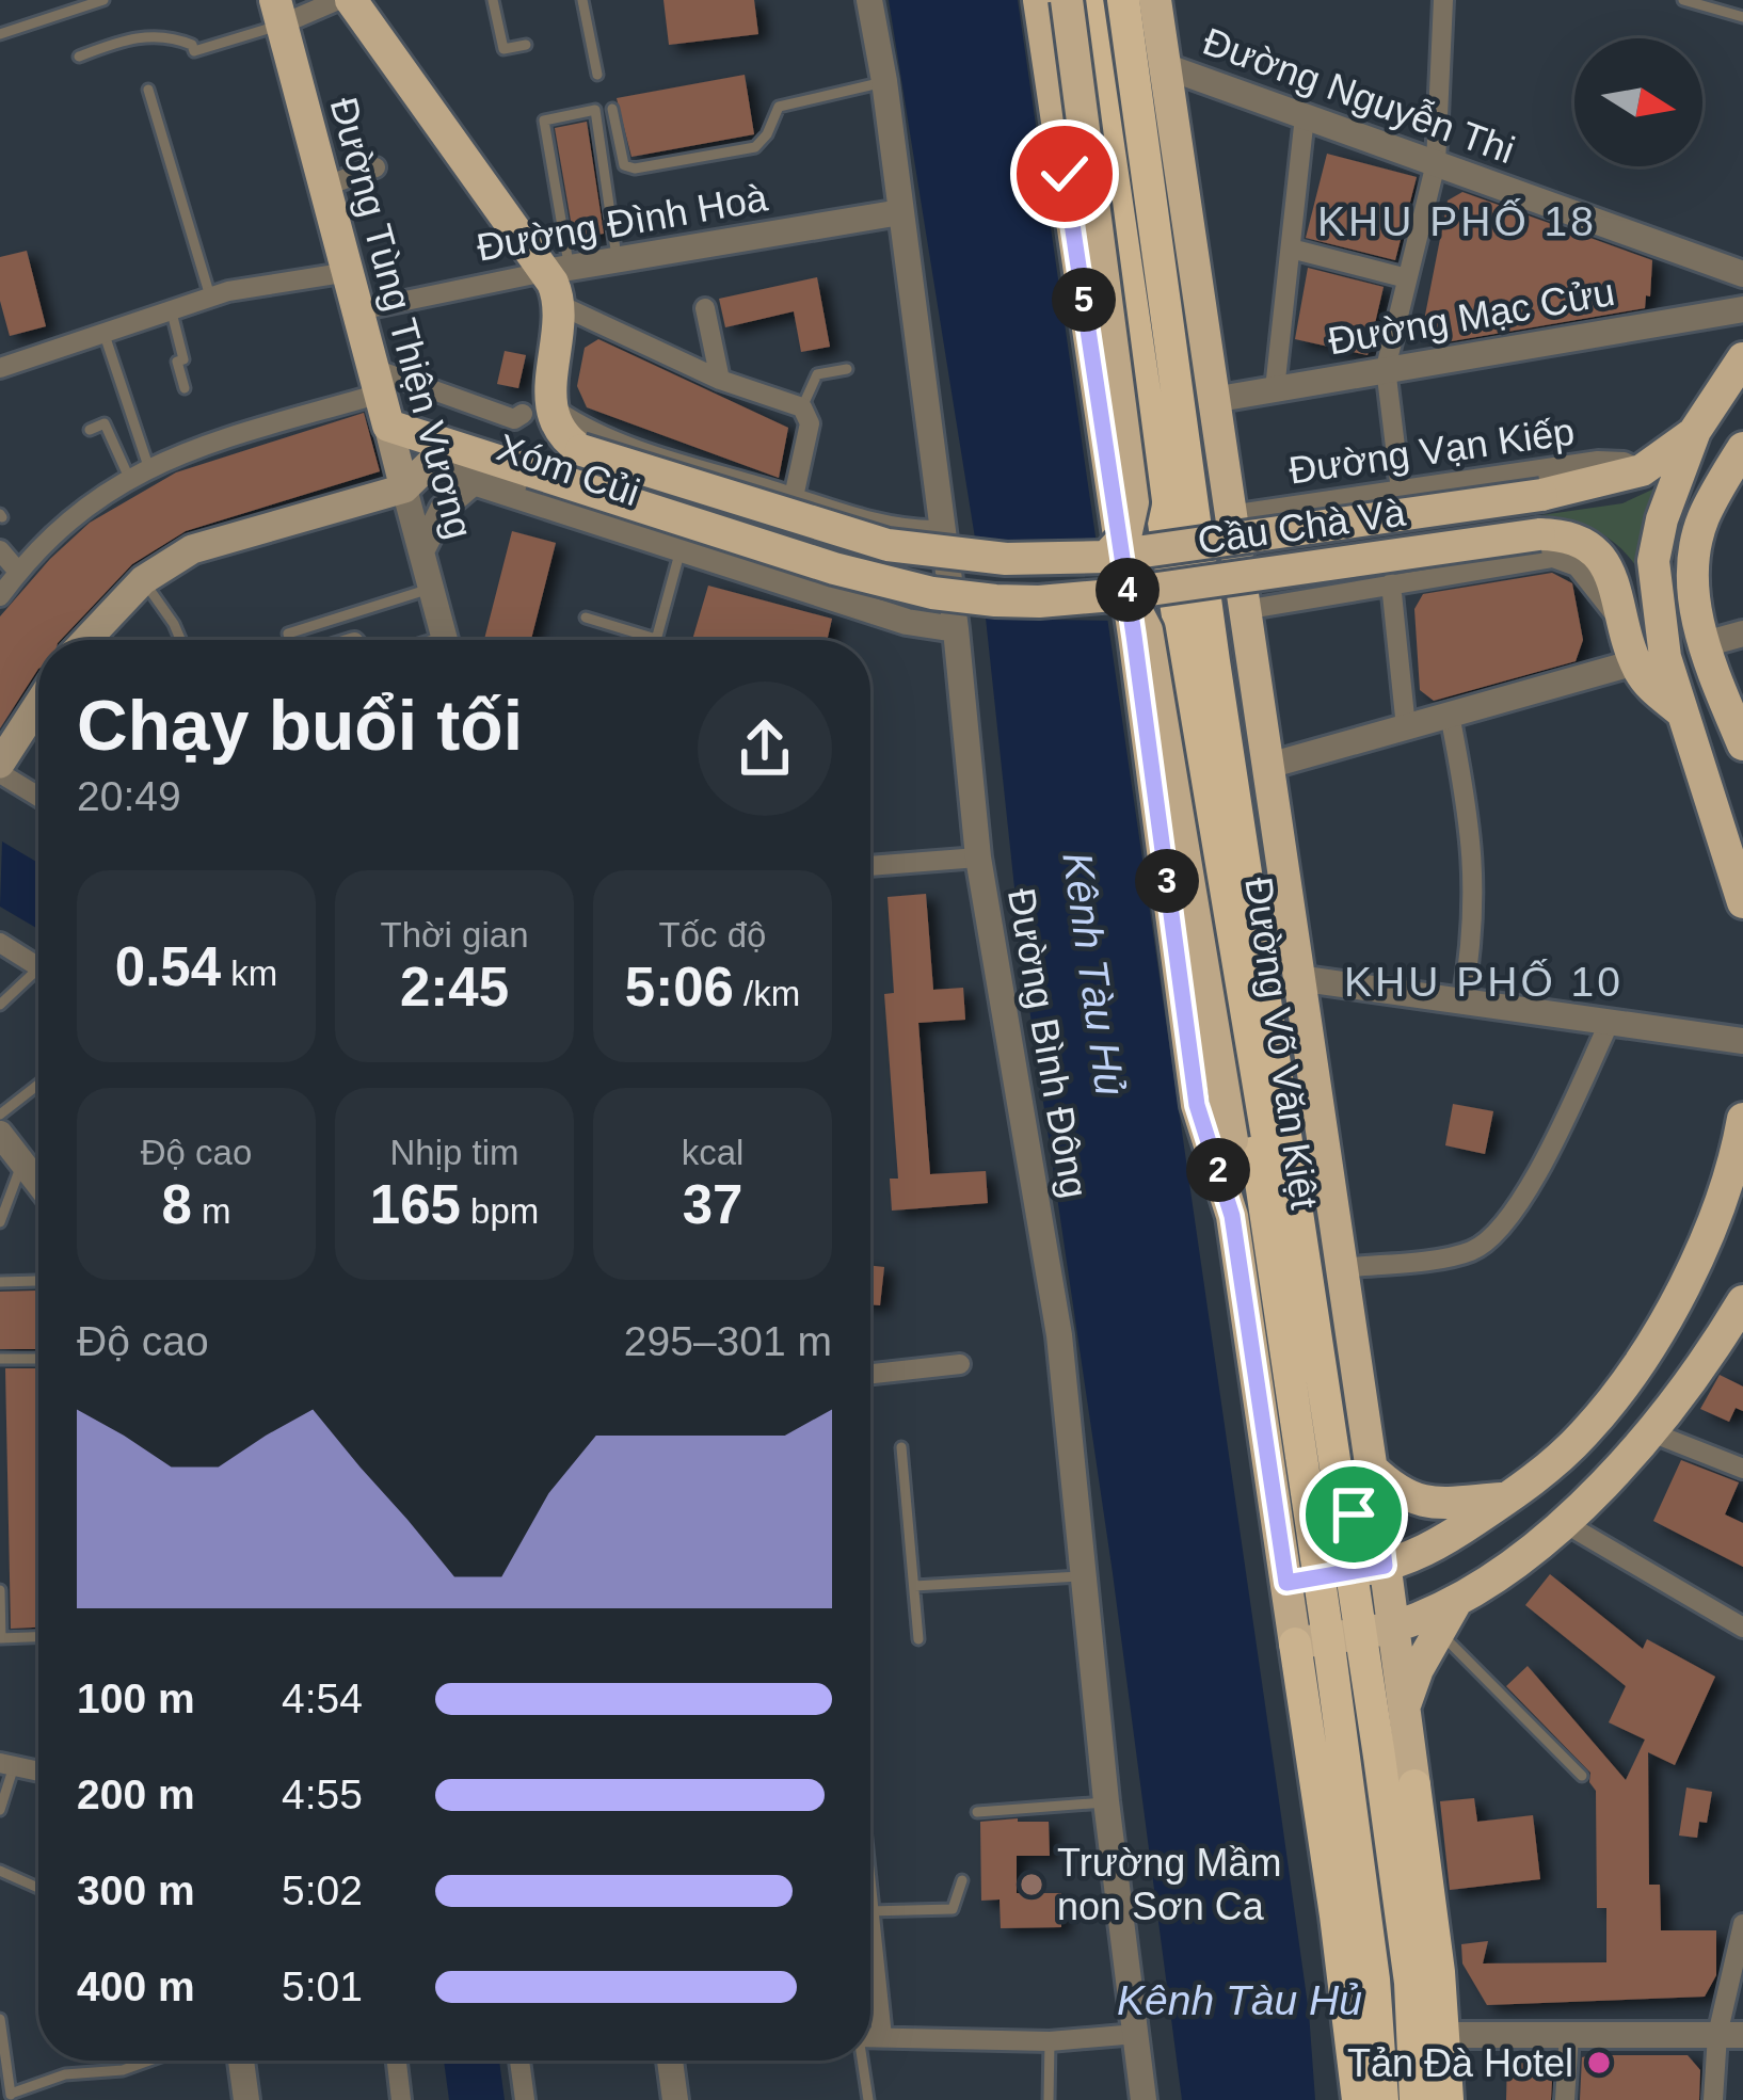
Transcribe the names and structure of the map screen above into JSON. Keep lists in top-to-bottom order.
{
  "streets": {
    "highway": ["Đường Võ Văn Kiệt"],
    "main road": ["Đường Tùng Thiện Vương", "Xóm Củi", "Cầu Chà Và"],
    "street": [
      "Đường Nguyễn Thi",
      "Đường Đình Hoà",
      "Đường Mạc Cửu",
      "Đường Vạn Kiếp",
      "Đường Bình Đông"
    ]
  },
  "crossings": [
    ["Đường Nguyễn Thi", "Đường Võ Văn Kiệt"],
    ["Đường Đình Hoà", "Đường Tùng Thiện Vương"],
    ["Đường Đình Hoà", "Đường Bình Đông"],
    ["Đường Mạc Cửu", "Đường Võ Văn Kiệt"],
    ["Đường Tùng Thiện Vương", "Xóm Củi"],
    ["Đường Tùng Thiện Vương", "Cầu Chà Và"],
    ["Đường Vạn Kiếp", "Cầu Chà Và"],
    ["Đường Vạn Kiếp", "Đường Võ Văn Kiệt"],
    ["Xóm Củi", "Cầu Chà Và"],
    ["Xóm Củi", "Đường Bình Đông"]
  ],
  "districts": ["KHU PHỐ 18", "KHU PHỐ 10"],
  "water": ["Kênh Tàu Hủ"],
  "places": ["Trường Mầm non Sơn Ca", "Tản Đà Hotel"],
  "north": "right",
  "page": {
    "pins": [
      "5",
      "4",
      "3",
      "2"
    ],
    "heading": ["Chạy buổi tối", "20:49"],
    "stats": [
      ["0.54 km"],
      ["Thời gian", "2:45"],
      ["Tốc độ", "5:06 /km"],
      ["Độ cao", "8 m"],
      ["Nhịp tim", "165 bpm"],
      ["kcal", "37"]
    ],
    "chart": ["Độ cao", "295–301 m"],
    "list": [
      {
        "name": "100 m",
        "note": "4:54"
      },
      {
        "name": "200 m",
        "note": "4:55"
      },
      {
        "name": "300 m",
        "note": "5:02"
      },
      {
        "name": "400 m",
        "note": "5:01"
      }
    ]
  }
}
